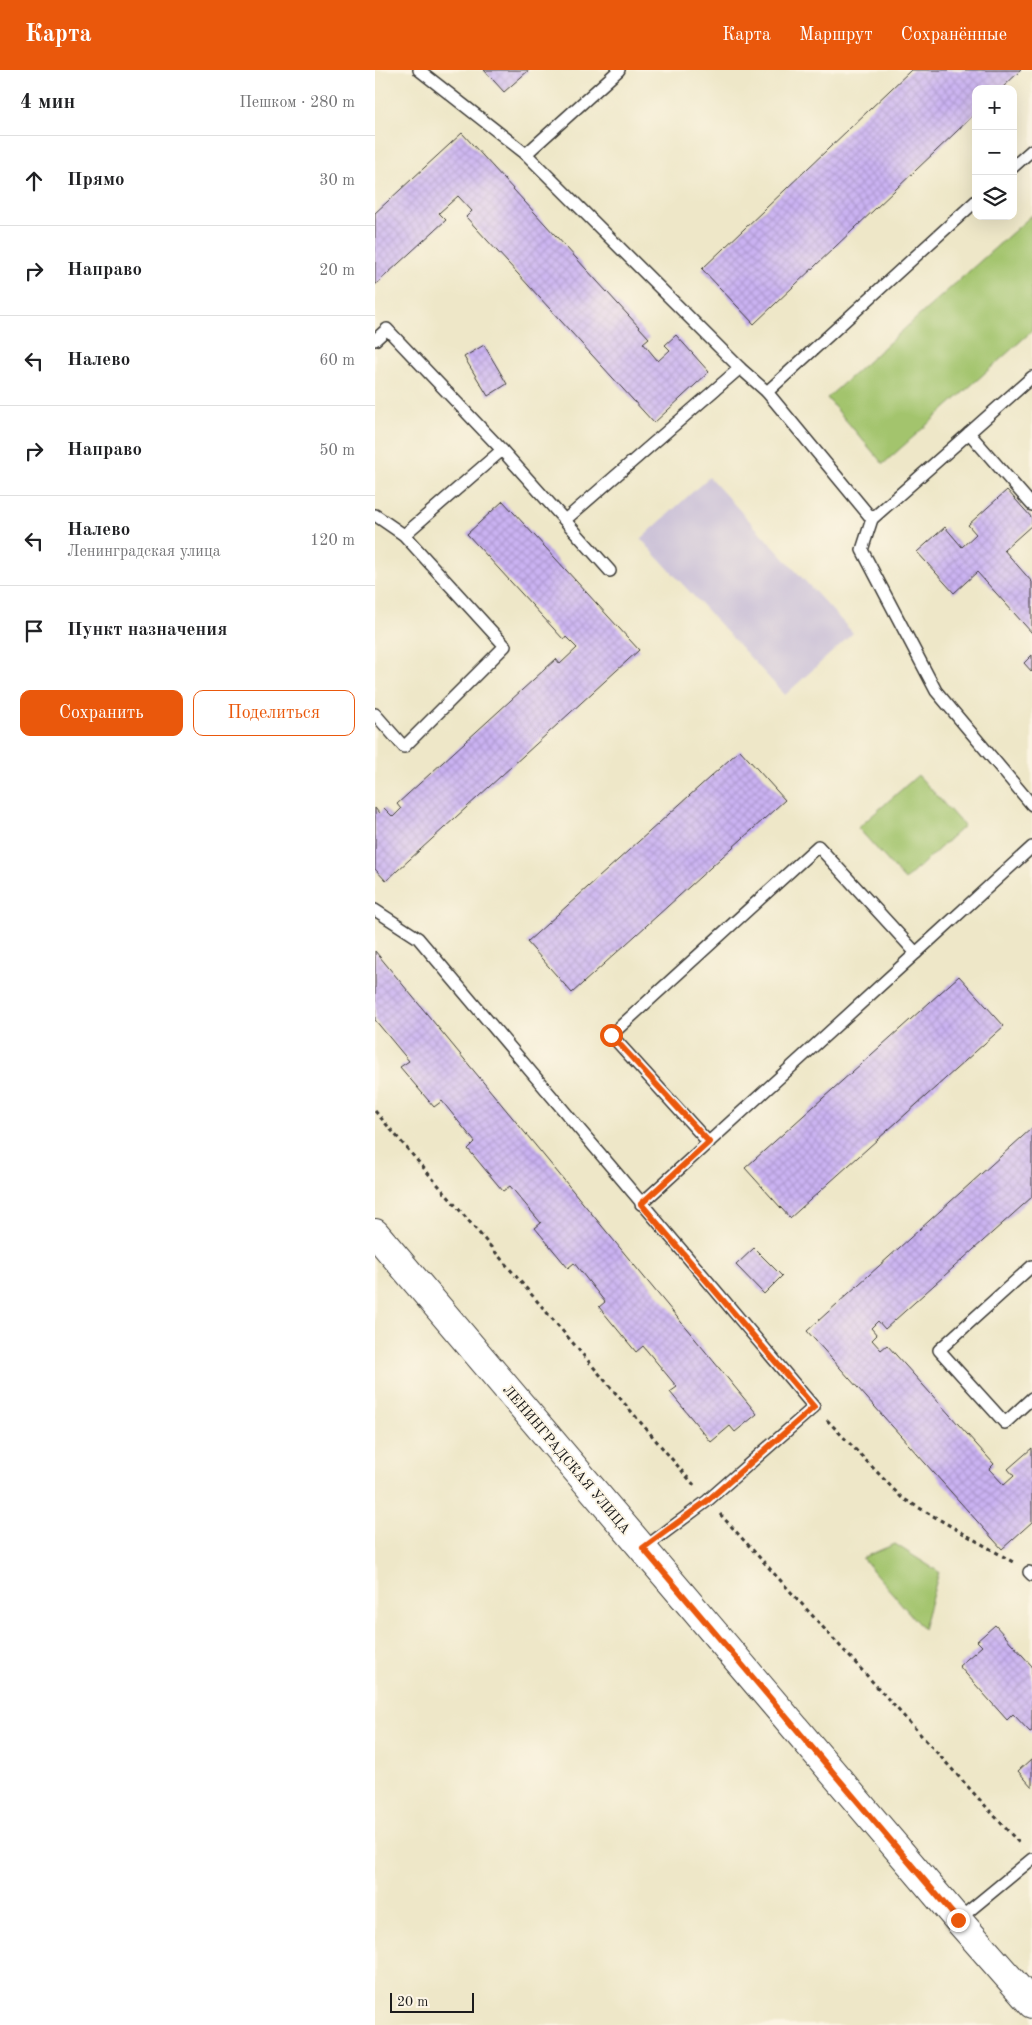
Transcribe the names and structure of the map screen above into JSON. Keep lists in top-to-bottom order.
{
  "streets": {
    "street": ["ЛЕНИНГРАДСКАЯ УЛИЦА"]
  },
  "scale_bar": "20 m",
  "page": {
    "header": "Карта",
    "nav": ["Карта", "Маршрут", "Сохранённые"],
    "heading": ["4 мин", "Пешком · 280 m"],
    "map_buttons": ["+", "−"],
    "list": [
      ["Прямо", "30 m"],
      ["Направо", "20 m"],
      ["Налево", "60 m"],
      ["Направо", "50 m"],
      ["Налево", "Ленинградская улица", "120 m"],
      "Пункт назначения"
    ],
    "buttons": ["Сохранить", "Поделиться"],
    "scale": "20 m"
  }
}
